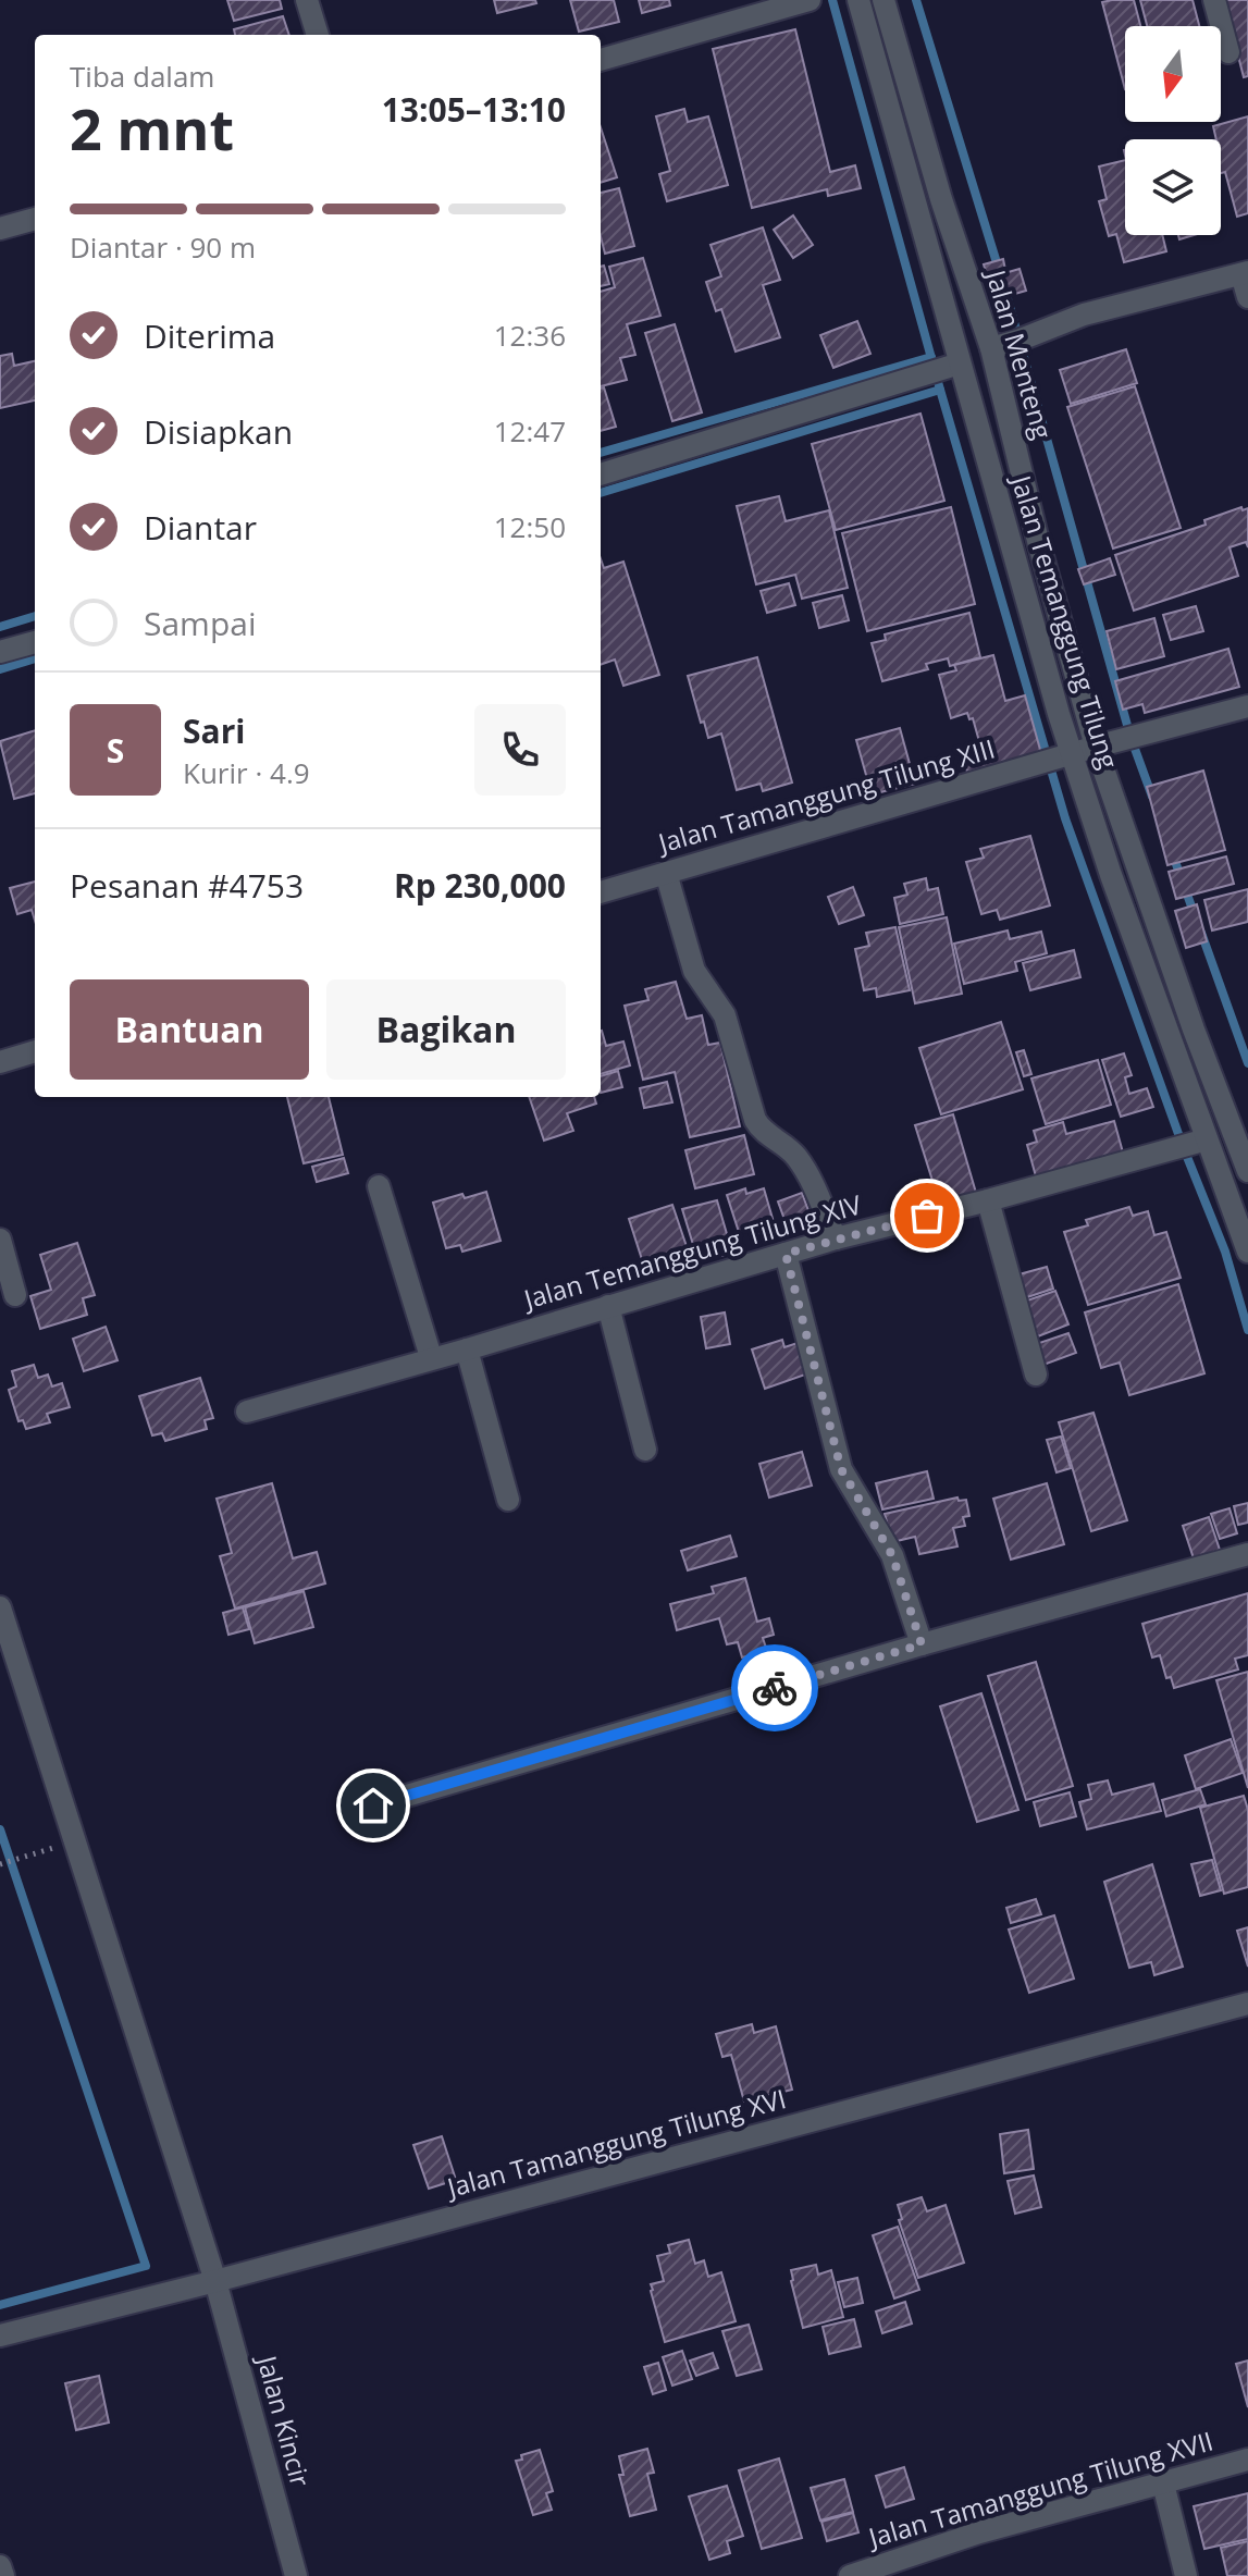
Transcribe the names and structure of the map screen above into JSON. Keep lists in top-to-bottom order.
{
  "streets": {
    "street": [
      "Jalan Menteng",
      "Jalan Temanggung Tilung",
      "Jalan Tamanggung Tilung XIII",
      "Jalan Temanggung Tilung XIV",
      "Jalan Tamanggung Tilung XVI",
      "Jalan Kincir",
      "Jalan Tamanggung Tilung XVII"
    ]
  },
  "crossings": [
    ["Jalan Menteng", "Jalan Tamanggung Tilung XIII"],
    ["Jalan Temanggung Tilung", "Jalan Tamanggung Tilung XIII"],
    ["Jalan Temanggung Tilung", "Jalan Temanggung Tilung XIV"],
    ["Jalan Tamanggung Tilung XVI", "Jalan Kincir"]
  ],
  "north": "bottom",
  "page": {
    "heading": ["2 mnt", "Tiba dalam", "13:05–13:10"],
    "panel": [
      "Sari",
      "Kurir · 4.9",
      "Pesanan #4753",
      "Rp 230,000"
    ],
    "bar": "Diantar · 90 m",
    "list": [
      ["Diterima", "12:36"],
      ["Disiapkan", "12:47"],
      ["Diantar", "12:50"],
      "Sampai"
    ],
    "round": "S",
    "buttons": ["Bantuan", "Bagikan"]
  }
}
